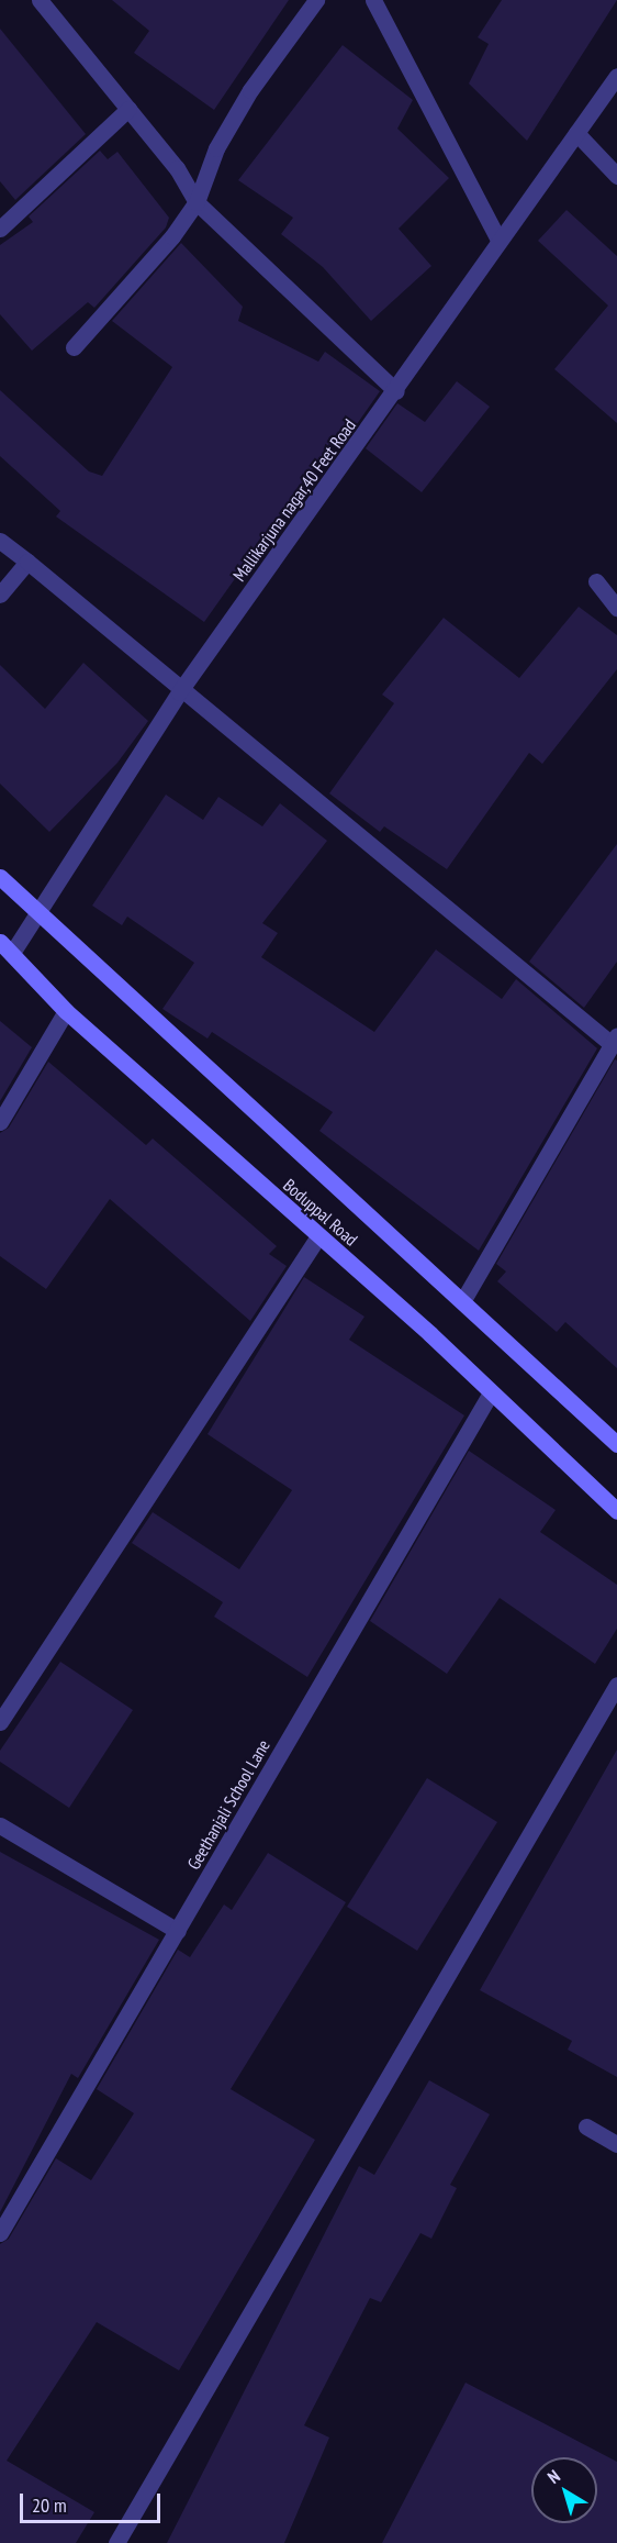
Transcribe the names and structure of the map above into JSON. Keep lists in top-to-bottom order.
{
  "streets": {
    "street": ["Mallikarjuna nagar,40 Feet Road", "Boduppal Road", "Geethanjali School Lane"]
  },
  "crossings": [
    ["Mallikarjuna nagar,40 Feet Road", "Boduppal Road"],
    ["Boduppal Road", "Geethanjali School Lane"]
  ],
  "scale_bar": "20 m",
  "north": "top left"
}
